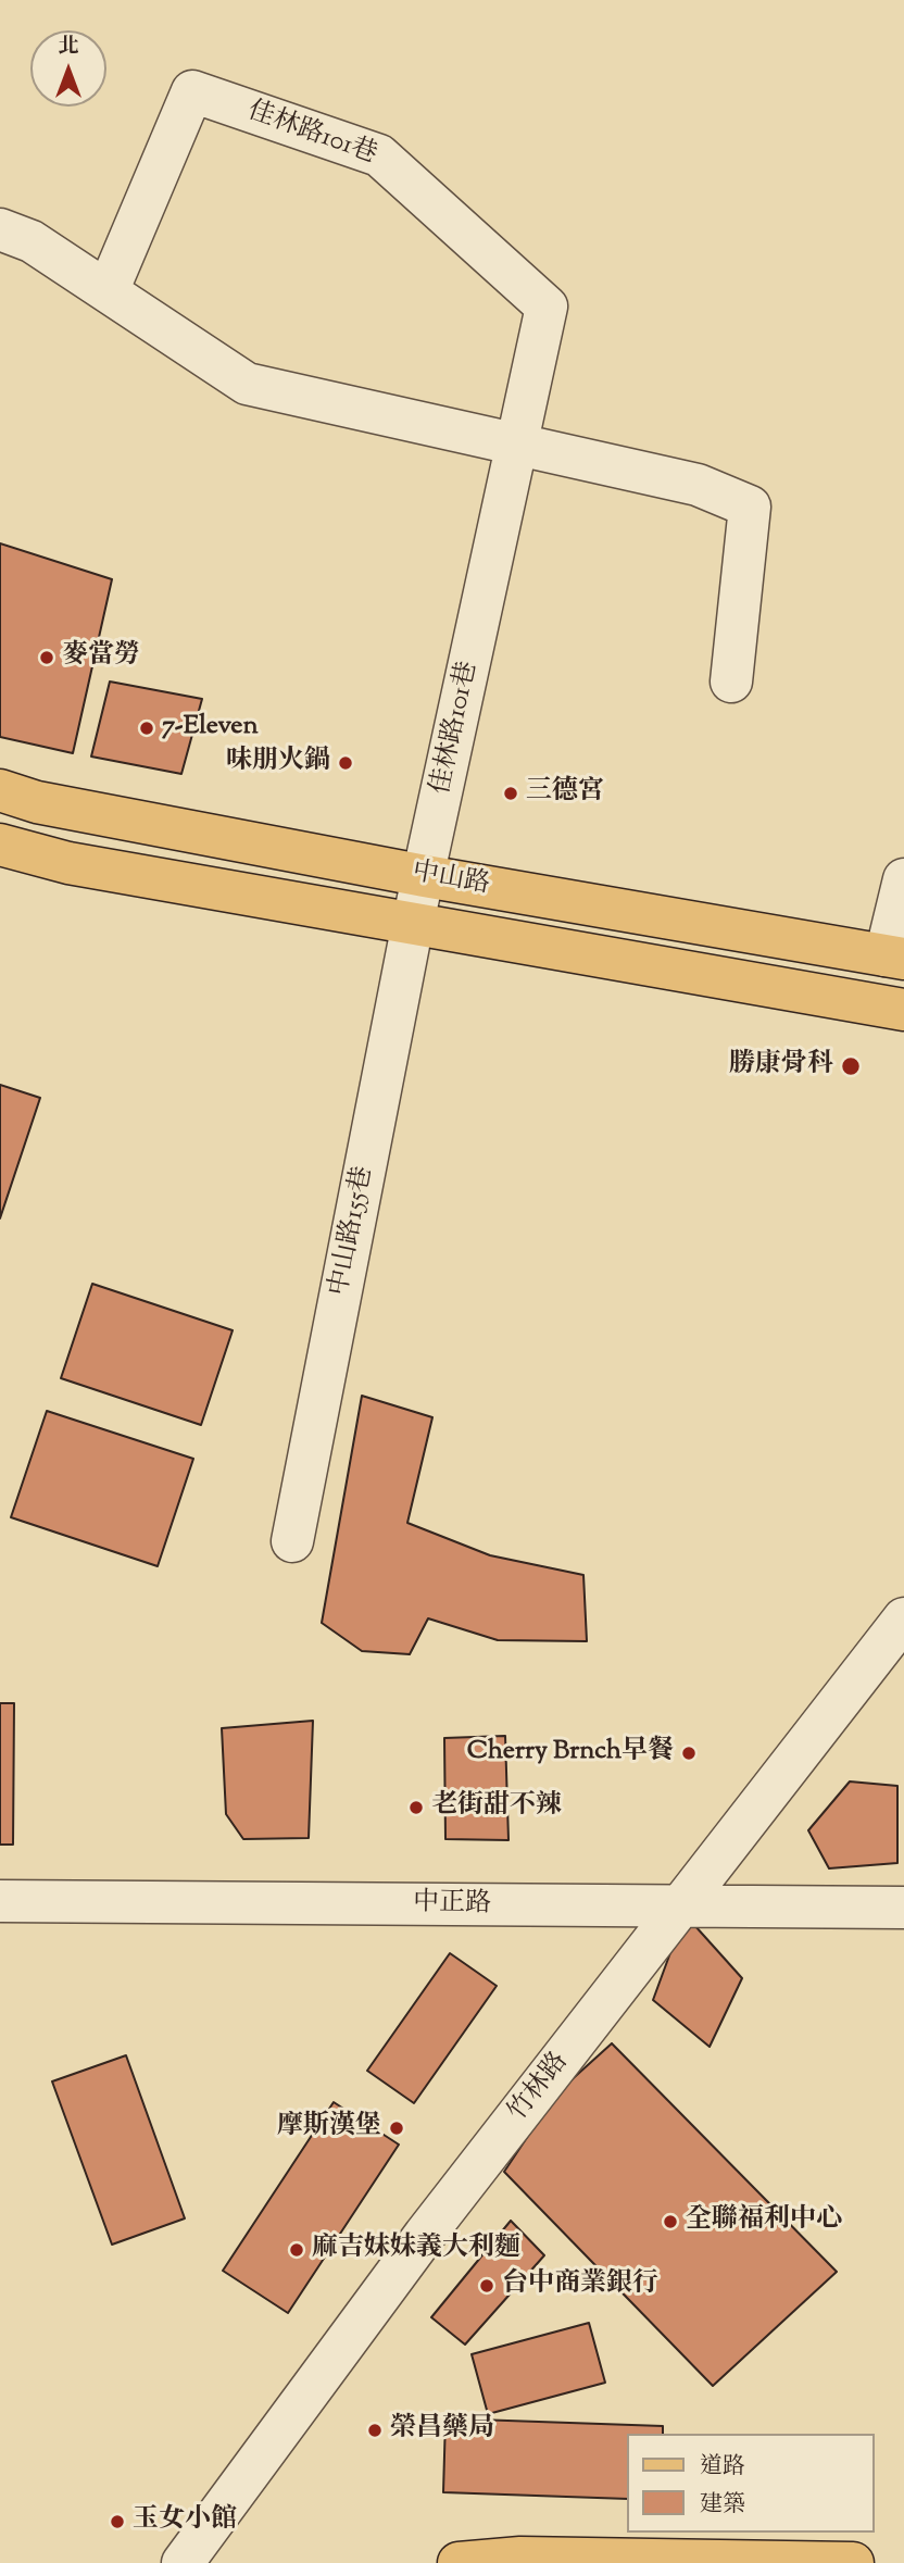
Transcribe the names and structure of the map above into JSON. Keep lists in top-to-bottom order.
{
  "streets": {
    "main road": ["中山路"],
    "street": [
      "佳林路101巷",
      "中山路155巷",
      "中正路",
      "竹林路"
    ]
  },
  "crossings": [
    ["佳林路101巷", "中山路"],
    ["佳林路101巷", "中山路155巷"],
    ["中山路", "中山路155巷"],
    ["中正路", "竹林路"]
  ],
  "places": [
    "麥當勞",
    "7-Eleven",
    "味朋火鍋",
    "三德宮",
    "勝康骨科",
    "Cherry Brnch早餐",
    "老街甜不辣",
    "摩斯漢堡",
    "全聯福利中心",
    "麻吉妹妹義大利麵",
    "台中商業銀行",
    "榮昌藥局",
    "玉女小館"
  ],
  "legend": ["道路", "建築"],
  "north": "top"
}
